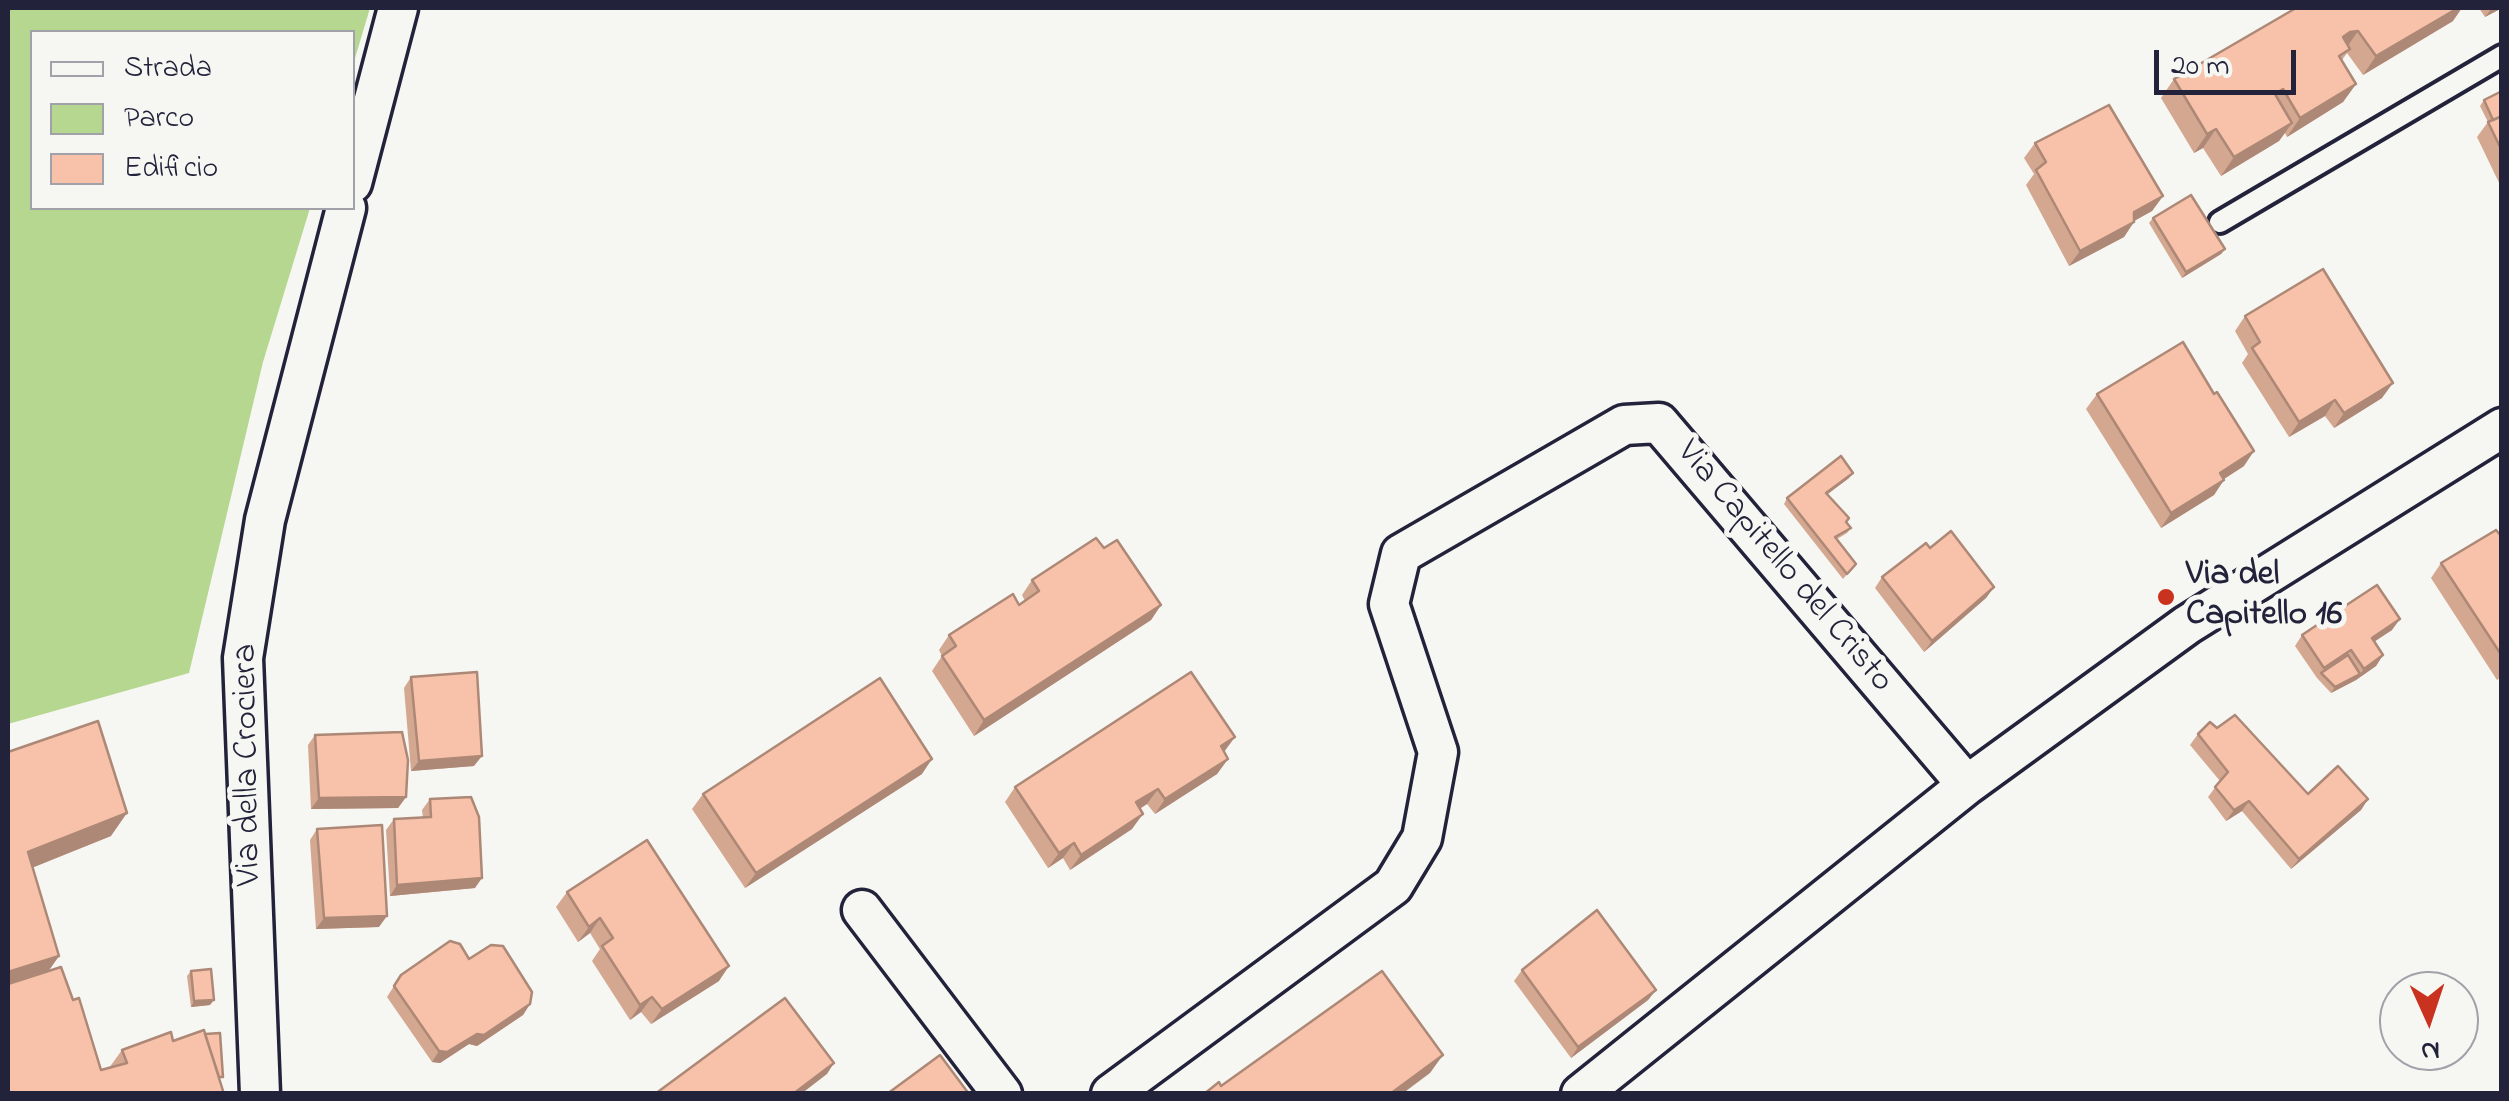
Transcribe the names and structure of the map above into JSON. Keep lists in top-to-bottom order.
{
  "streets": {
    "street": ["Via Capitello del Cristo", "Via della Crociera"]
  },
  "places": ["Via del Capitello 16"],
  "legend": ["Strada", "Parco", "Edificio"],
  "scale_bar": "20 m",
  "north": "bottom"
}
